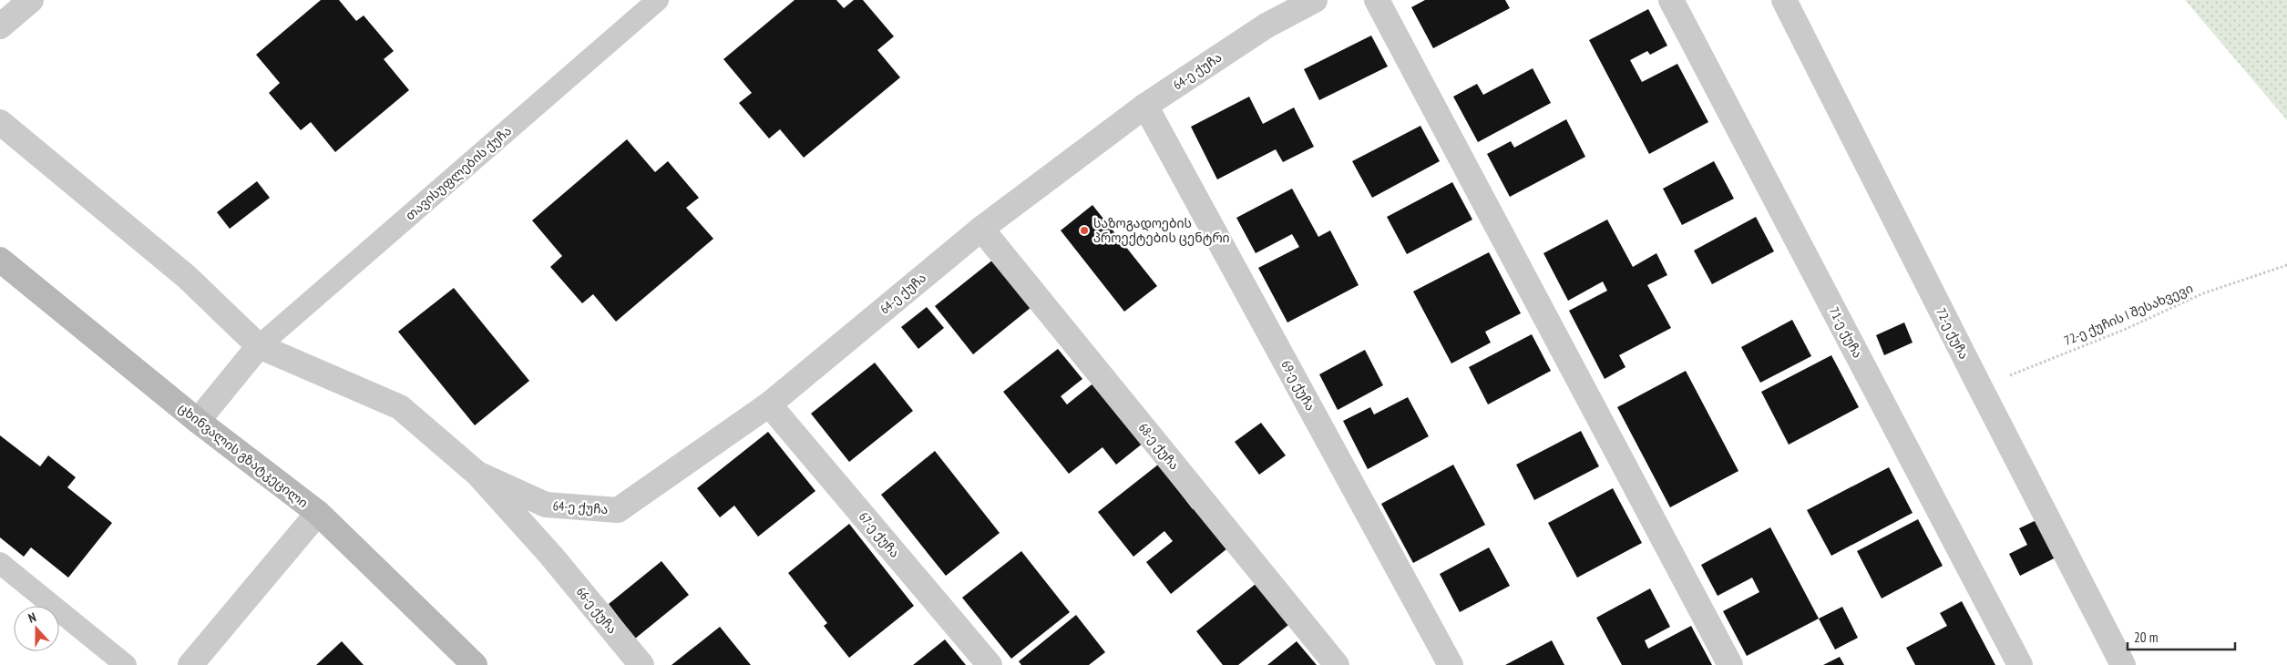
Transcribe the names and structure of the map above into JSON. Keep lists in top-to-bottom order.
{
  "streets": {
    "main road": ["ცხინვალის გზატკეცილი"],
    "street": [
      "64-ე ქუჩა",
      "71-ე ქუჩა",
      "72-ე ქუჩა",
      "69-ე ქუჩა",
      "68-ე ქუჩა",
      "67-ე ქუჩა",
      "66-ე ქუჩა"
    ],
    "lane": ["თავისუფლების ქუჩა"],
    "path": ["72-ე ქუჩის I შესახვევი"]
  },
  "crossings": [
    ["64-ე ქუჩა", "69-ე ქუჩა"],
    ["64-ე ქუჩა", "68-ე ქუჩა"],
    ["64-ე ქუჩა", "67-ე ქუჩა"],
    ["64-ე ქუჩა", "66-ე ქუჩა"],
    ["72-ე ქუჩის I შესახვევი", "72-ე ქუჩა"]
  ],
  "places": ["საზოგადოების პროექტების ცენტრი"],
  "scale_bar": "20 m",
  "north": "top"
}
